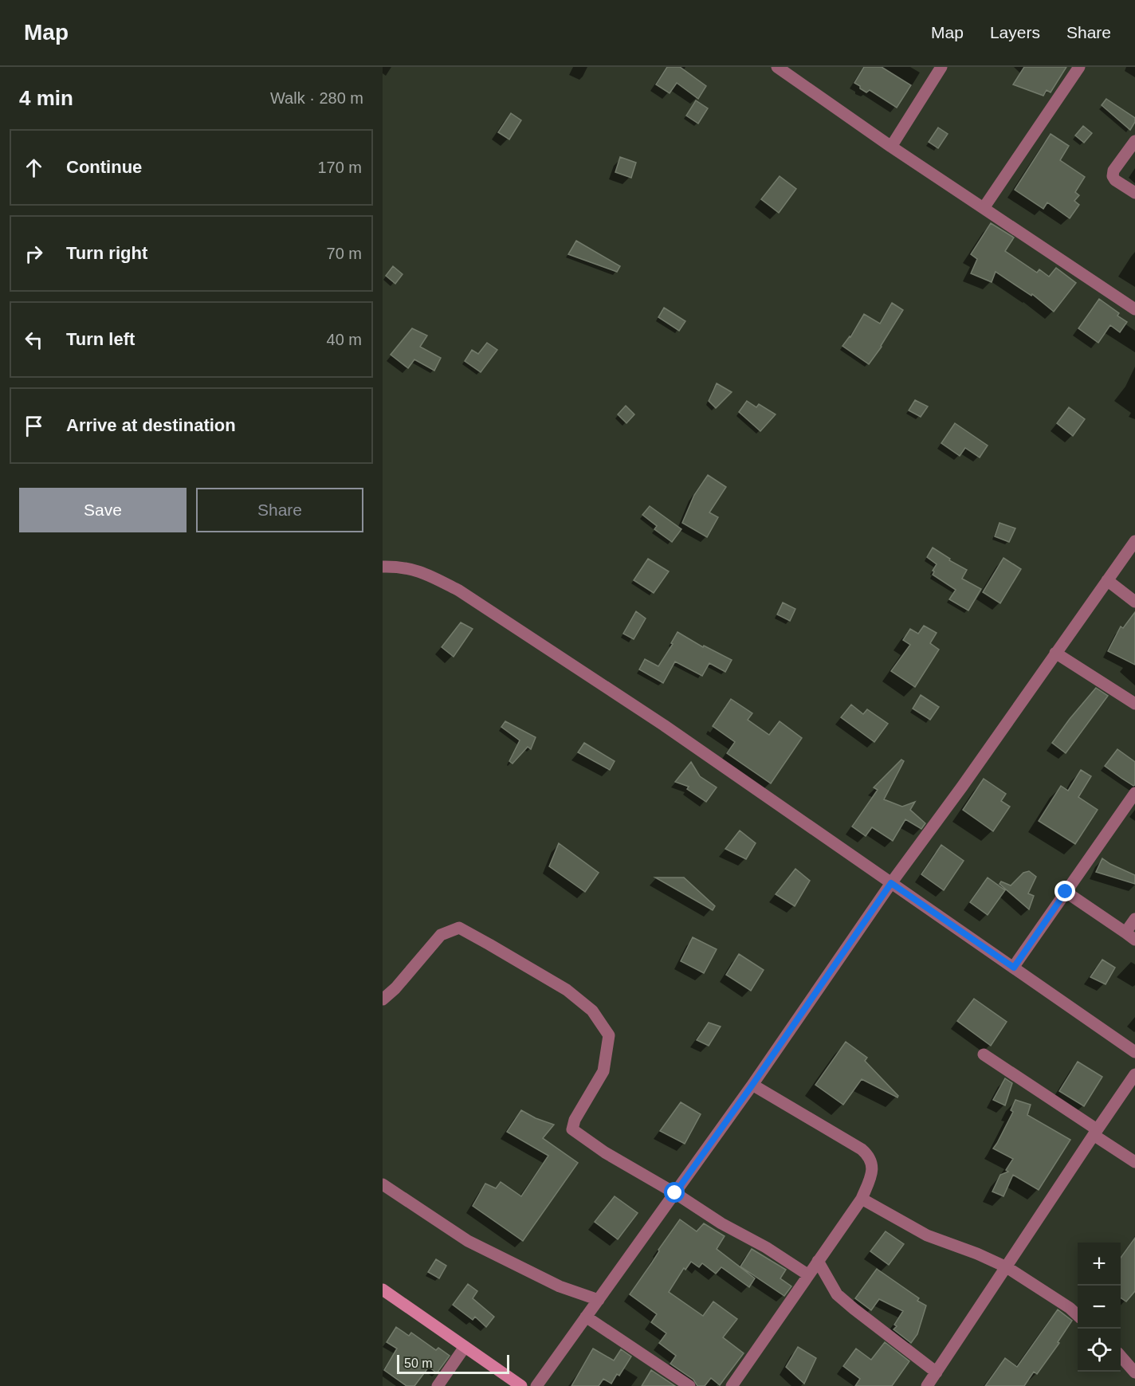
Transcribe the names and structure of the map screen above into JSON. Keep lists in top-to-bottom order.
{
  "scale_bar": "50 m",
  "page": {
    "header": "Map",
    "nav": ["Map", "Layers", "Share"],
    "heading": ["4 min", "Walk · 280 m"],
    "list": [
      ["Continue", "170 m"],
      ["Turn right", "70 m"],
      ["Turn left", "40 m"],
      "Arrive at destination"
    ],
    "buttons": ["Save", "Share"],
    "map_buttons": ["+", "−"],
    "scale": "50 m"
  }
}
